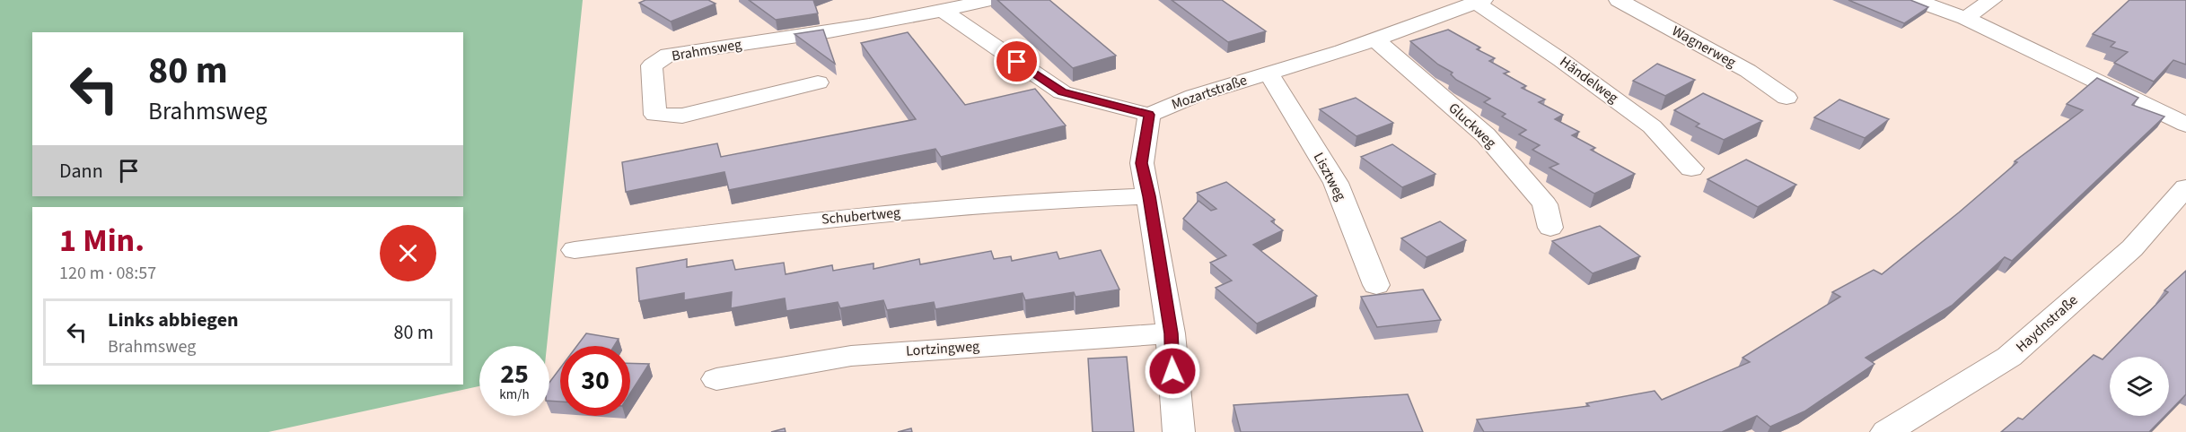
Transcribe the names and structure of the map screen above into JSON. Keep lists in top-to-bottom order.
{
  "streets": {
    "street": [
      "Wagnerweg",
      "Brahmsweg",
      "Händelweg",
      "Mozartstraße",
      "Gluckweg",
      "Lisztweg",
      "Schubertweg",
      "Haydnstraße",
      "Lortzingweg"
    ]
  },
  "crossings": [
    ["Händelweg", "Mozartstraße"],
    ["Mozartstraße", "Gluckweg"],
    ["Mozartstraße", "Lisztweg"]
  ],
  "page": {
    "turn": ["80 m", "Brahmsweg"],
    "then": "Dann",
    "heading": ["1 Min.", "120 m · 08:57"],
    "list": [
      {
        "name": "Links abbiegen",
        "note": "Brahmsweg",
        "value": "80 m"
      }
    ],
    "speed": "25 km/h",
    "limit": "30"
  }
}
